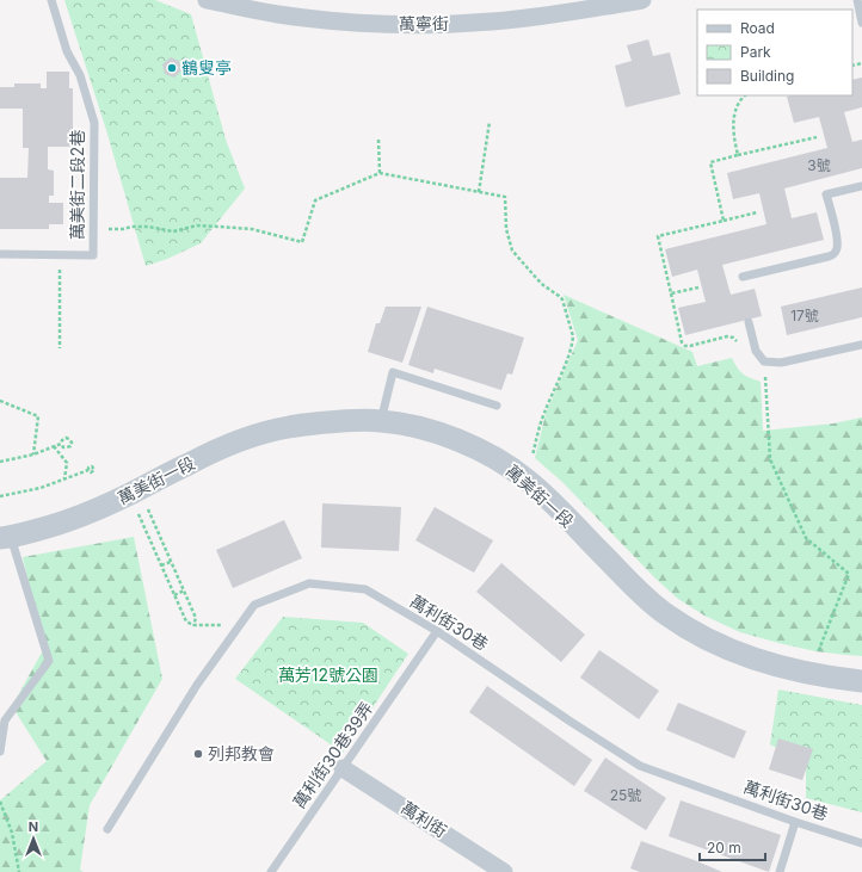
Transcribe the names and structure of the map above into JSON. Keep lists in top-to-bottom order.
{
  "streets": {
    "street": ["萬寧街", "萬美街一段", "萬利街"],
    "lane": ["萬美街二段2巷", "萬利街30巷", "萬利街30巷39弄"]
  },
  "crossings": [
    ["萬利街30巷", "萬利街30巷39弄"],
    ["萬利街30巷39弄", "萬利街"]
  ],
  "parks": ["萬芳12號公園"],
  "places": ["鶴叟亭", "列邦教會"],
  "house_numbers": ["3號", "17號", "25號"],
  "legend": ["Road", "Park", "Building"],
  "scale_bar": "20 m",
  "north": "top"
}
